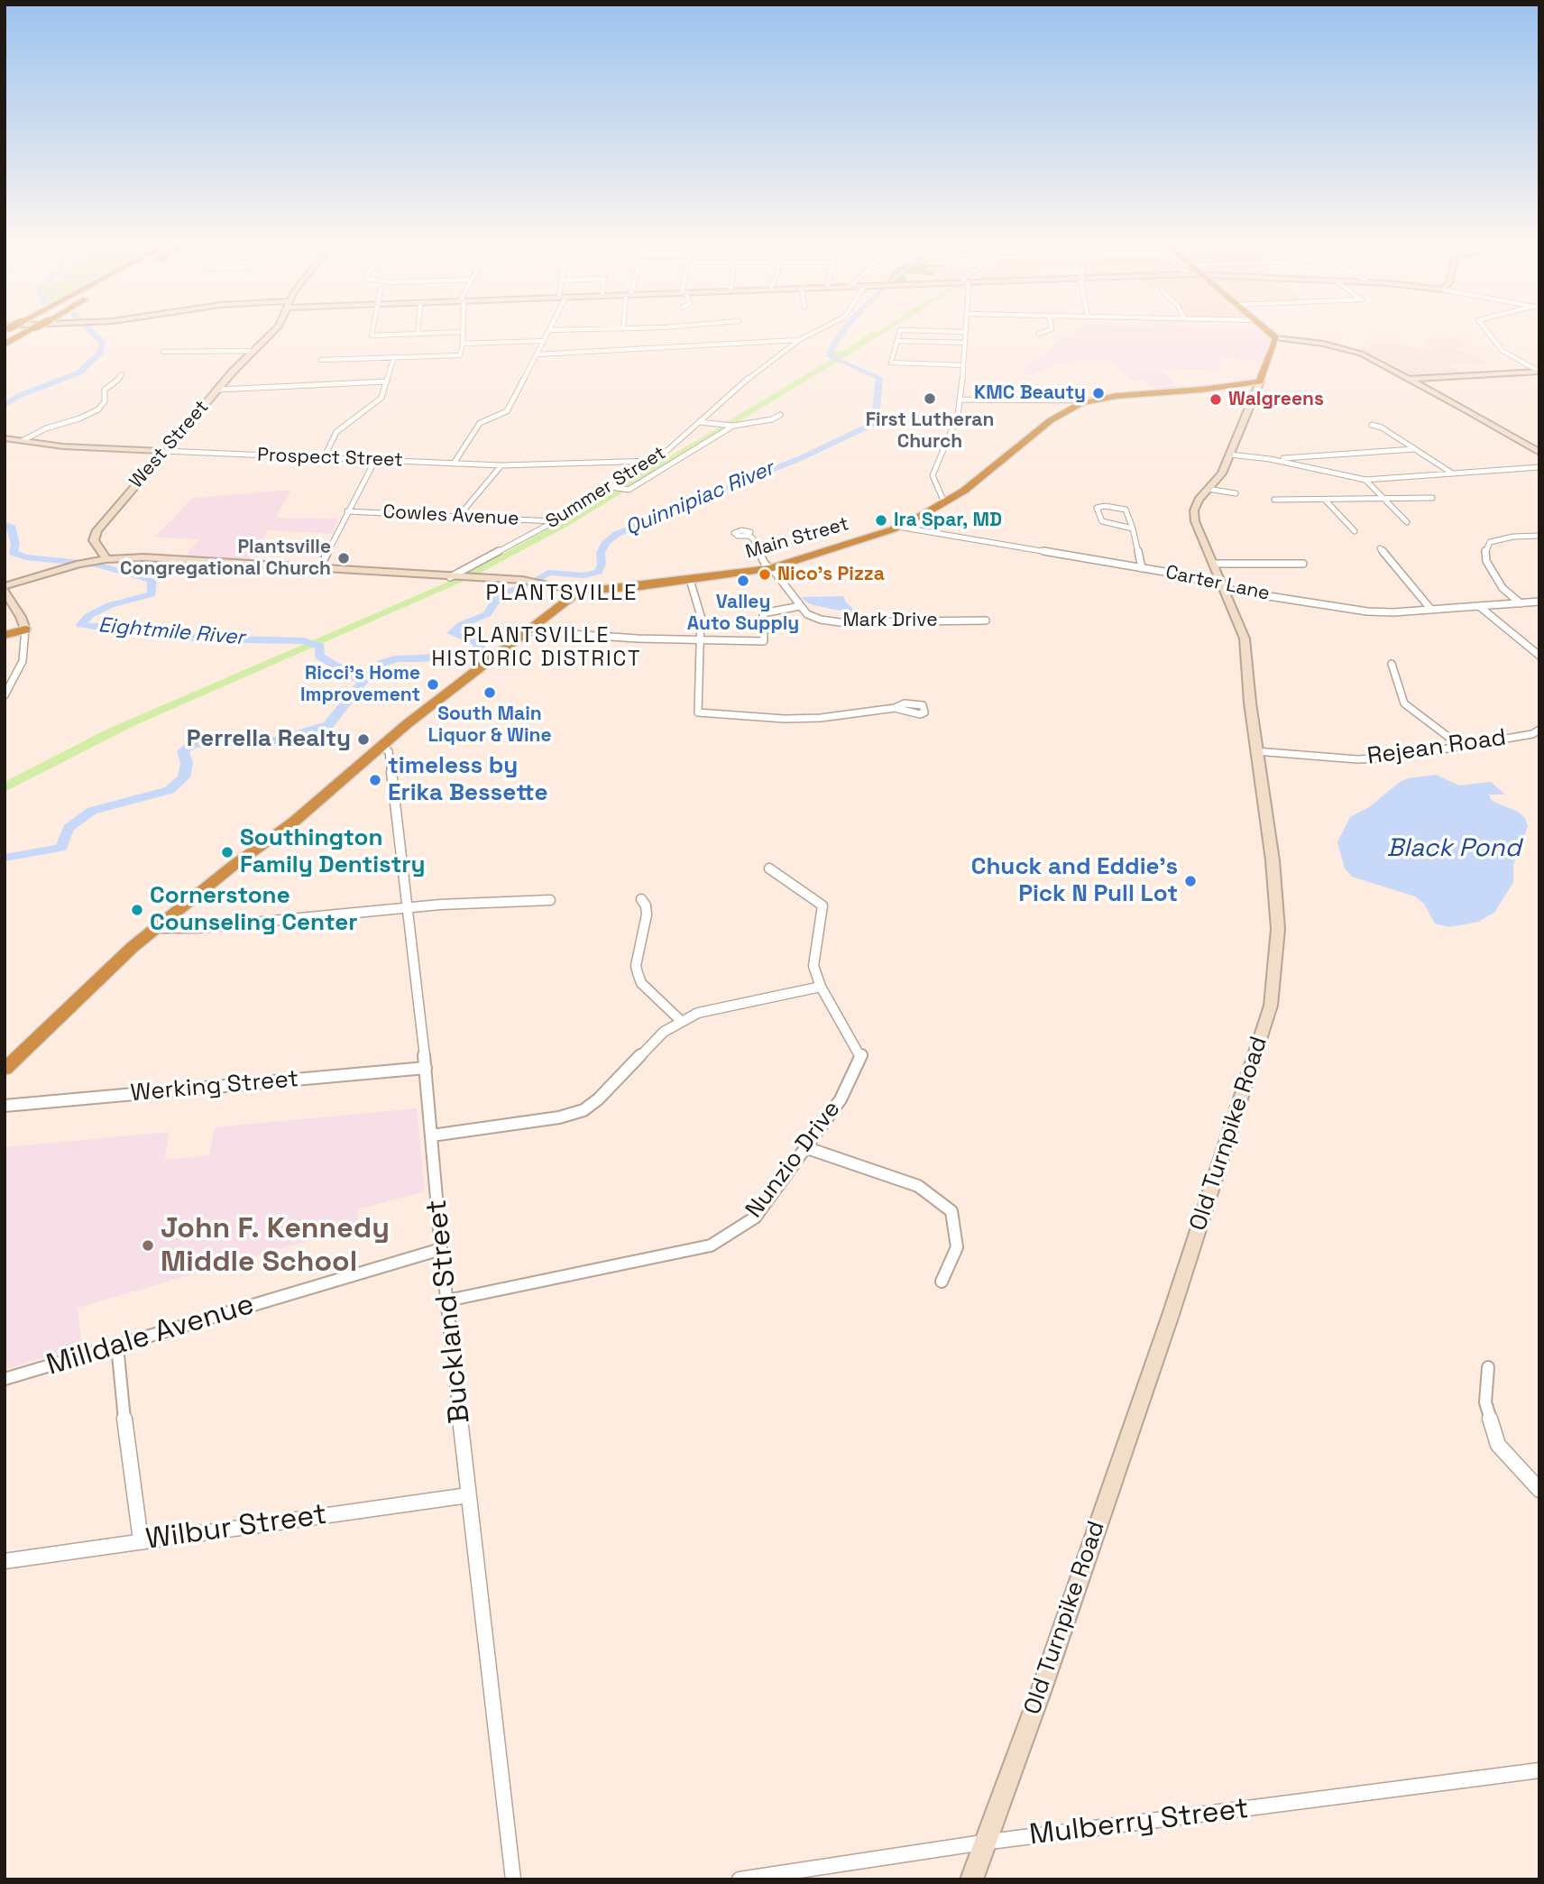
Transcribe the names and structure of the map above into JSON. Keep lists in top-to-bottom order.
{
  "streets": {
    "highway": ["Main Street"],
    "main road": ["West Street", "Prospect Street", "Old Turnpike Road"],
    "street": [
      "Summer Street",
      "Cowles Avenue",
      "Carter Lane",
      "Mark Drive",
      "Rejean Road",
      "Werking Street",
      "Nunzio Drive",
      "Buckland Street",
      "Milldale Avenue",
      "Wilbur Street",
      "Mulberry Street"
    ]
  },
  "crossings": [
    ["West Street", "Prospect Street"],
    ["Prospect Street", "Summer Street"],
    ["Summer Street", "Cowles Avenue"],
    ["Main Street", "Carter Lane"],
    ["Main Street", "Old Turnpike Road"],
    ["Carter Lane", "Old Turnpike Road"],
    ["Rejean Road", "Old Turnpike Road"],
    ["Werking Street", "Buckland Street"],
    ["Old Turnpike Road", "Mulberry Street"],
    ["Nunzio Drive", "Buckland Street"],
    ["Buckland Street", "Milldale Avenue"],
    ["Buckland Street", "Wilbur Street"]
  ],
  "districts": ["PLANTSVILLE", "PLANTSVILLE HISTORIC DISTRICT"],
  "water": ["Quinnipiac River", "Eightmile River", "Black Pond"],
  "places": [
    "KMC Beauty",
    "First Lutheran Church",
    "Walgreens",
    "Ira Spar, MD",
    "Plantsville Congregational Church",
    "Nico's Pizza",
    "Valley Auto Supply",
    "Ricci's Home Improvement",
    "South Main Liquor & Wine",
    "Perrella Realty",
    "timeless by Erika Bessette",
    "Southington Family Dentistry",
    "Chuck and Eddie's Pick N Pull Lot",
    "Cornerstone Counseling Center",
    "John F. Kennedy Middle School"
  ]
}
